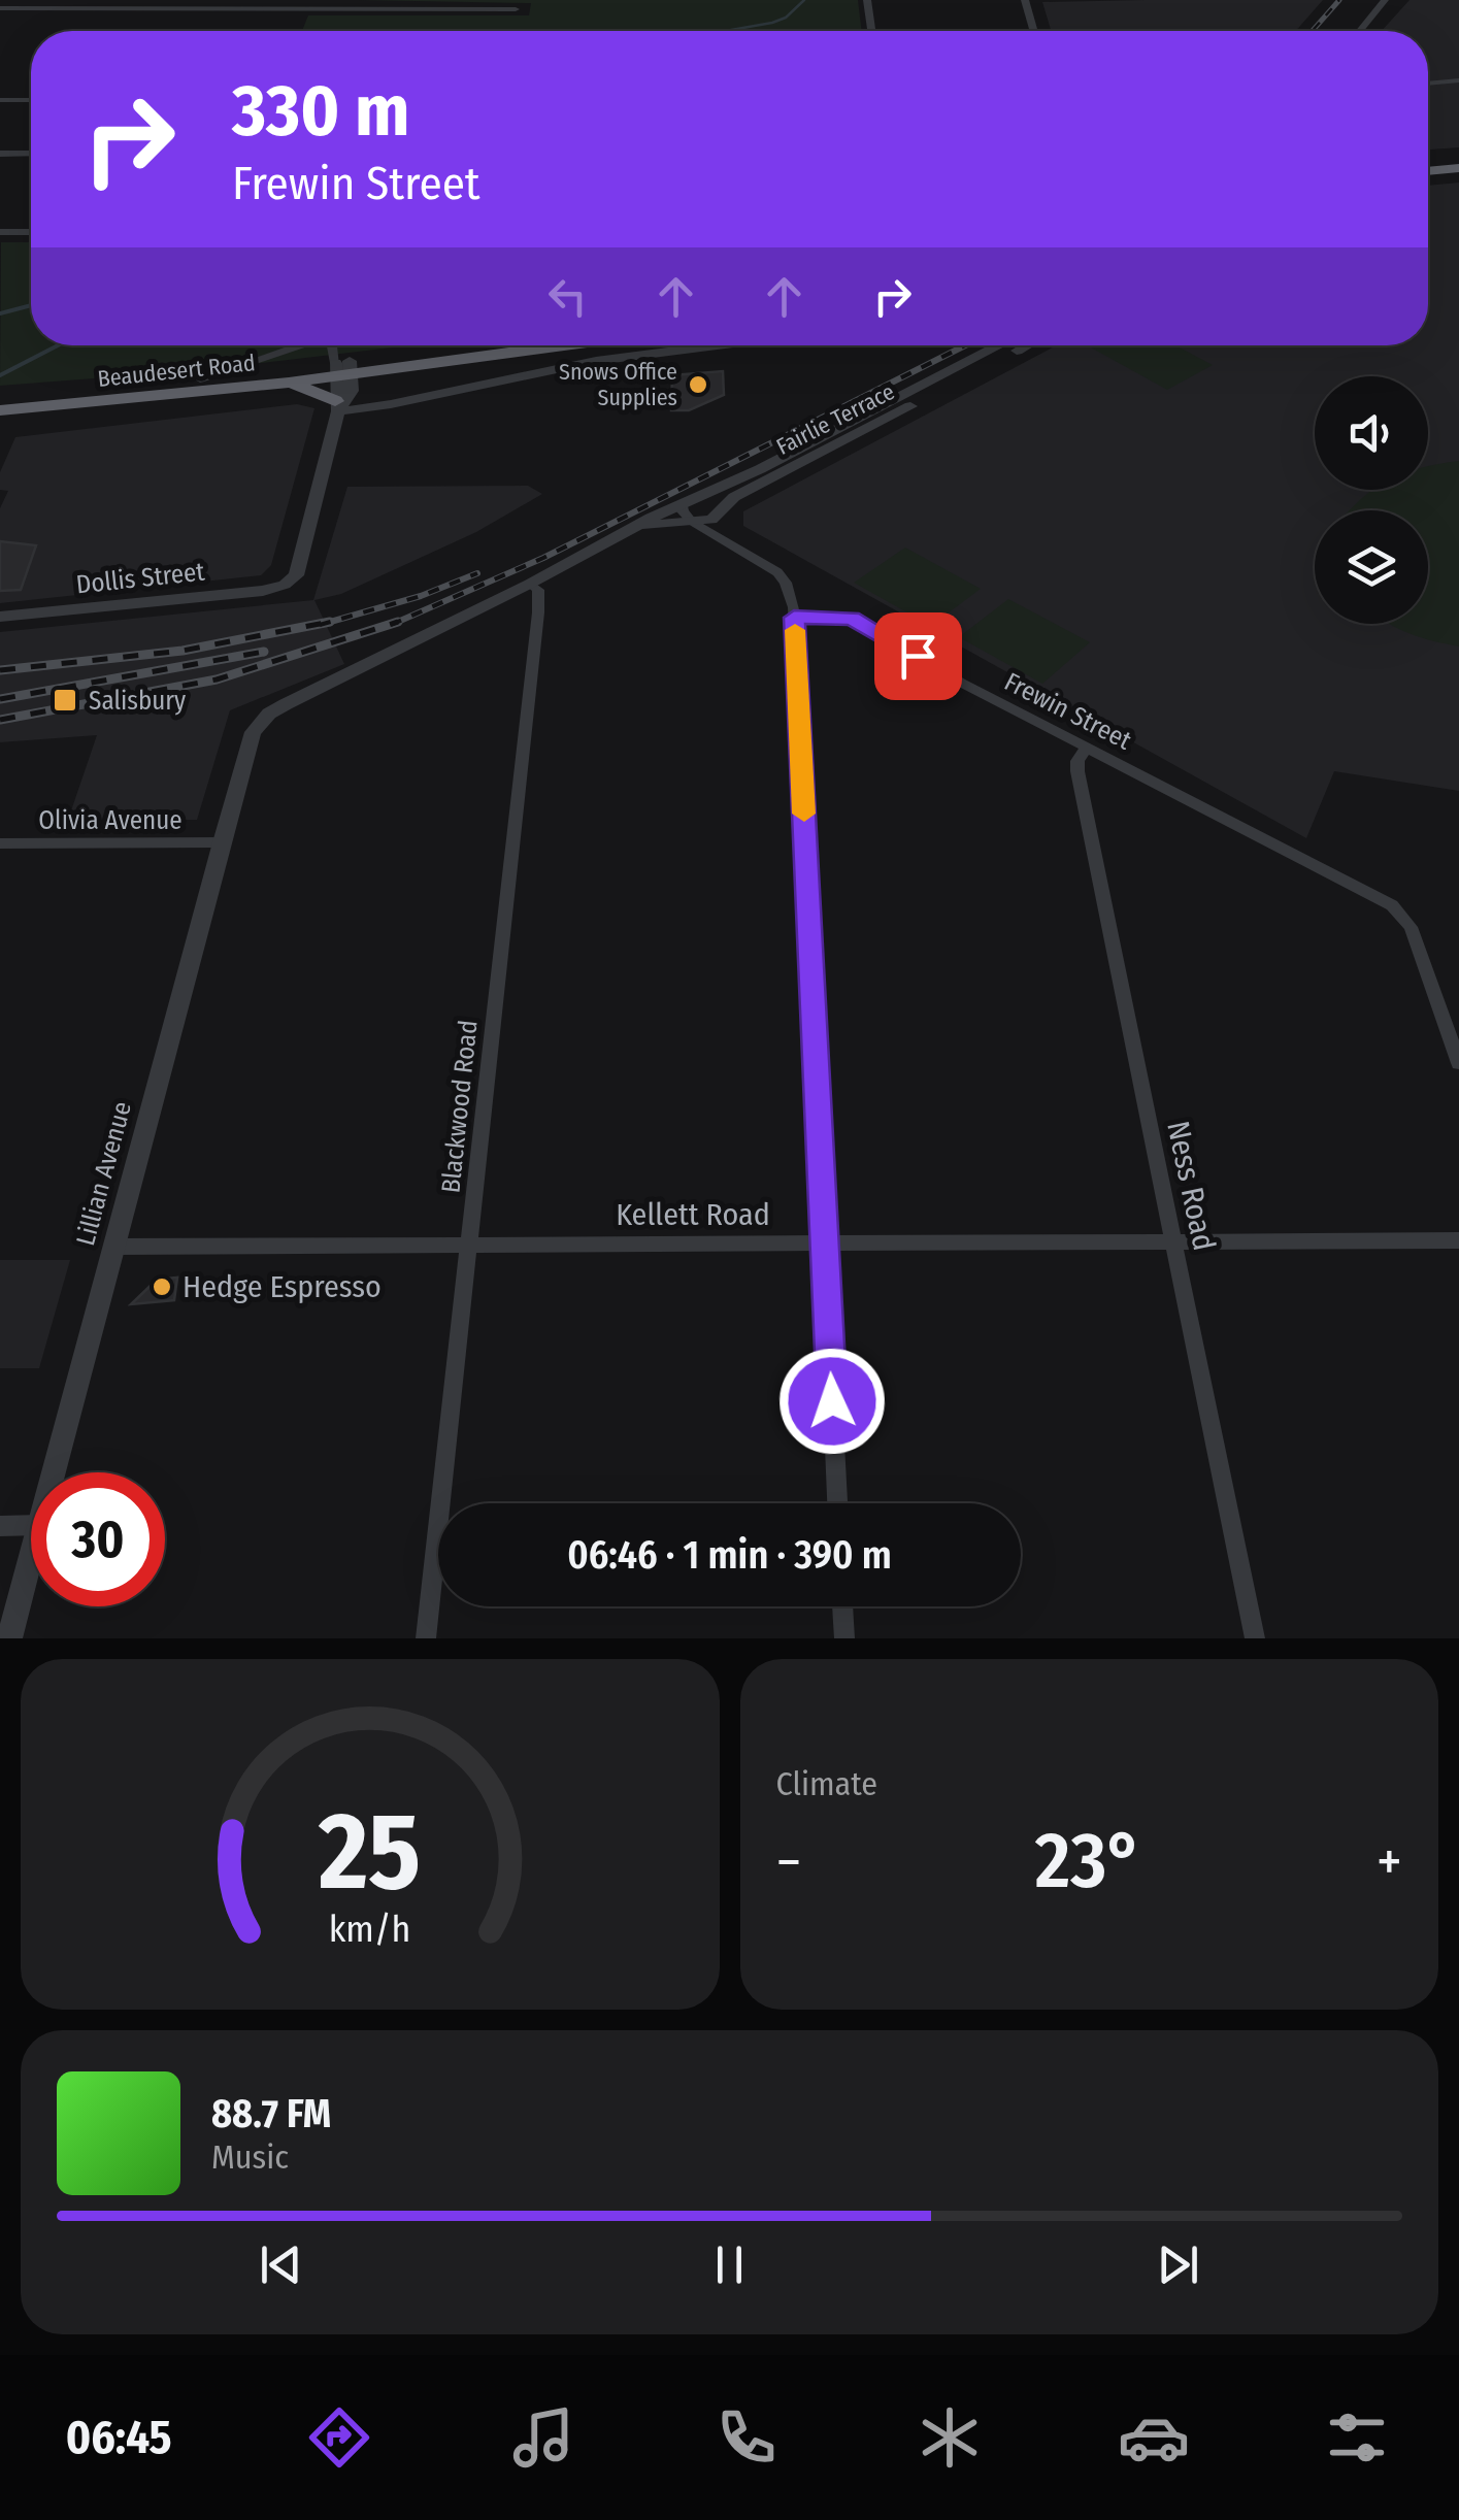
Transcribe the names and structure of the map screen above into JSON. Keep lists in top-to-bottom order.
{
  "streets": {
    "highway": ["Beaudesert Road"],
    "street": [
      "Fairlie Terrace",
      "Dollis Street",
      "Frewin Street",
      "Olivia Avenue",
      "Blackwood Road",
      "Lillian Avenue",
      "Ness Road",
      "Kellett Road"
    ]
  },
  "crossings": [
    ["Fairlie Terrace", "Blackwood Road"],
    ["Fairlie Terrace", "Lillian Avenue"],
    ["Frewin Street", "Ness Road"],
    ["Olivia Avenue", "Lillian Avenue"],
    ["Blackwood Road", "Kellett Road"],
    ["Lillian Avenue", "Kellett Road"],
    ["Ness Road", "Kellett Road"]
  ],
  "places": {
    "other": ["Snows Office Supplies", "Hedge Espresso"],
    "transit": ["Salisbury"]
  },
  "page": {
    "turn": ["330 m", "Frewin Street"],
    "limit": "30",
    "trip": "06:46 · 1 min · 390 m",
    "tile": "Climate",
    "heat": ["−", "23°", "+"],
    "song": ["88.7 FM", "Music"],
    "tabs": "06:45",
    "gauge": ["25", "km/h"]
  }
}
